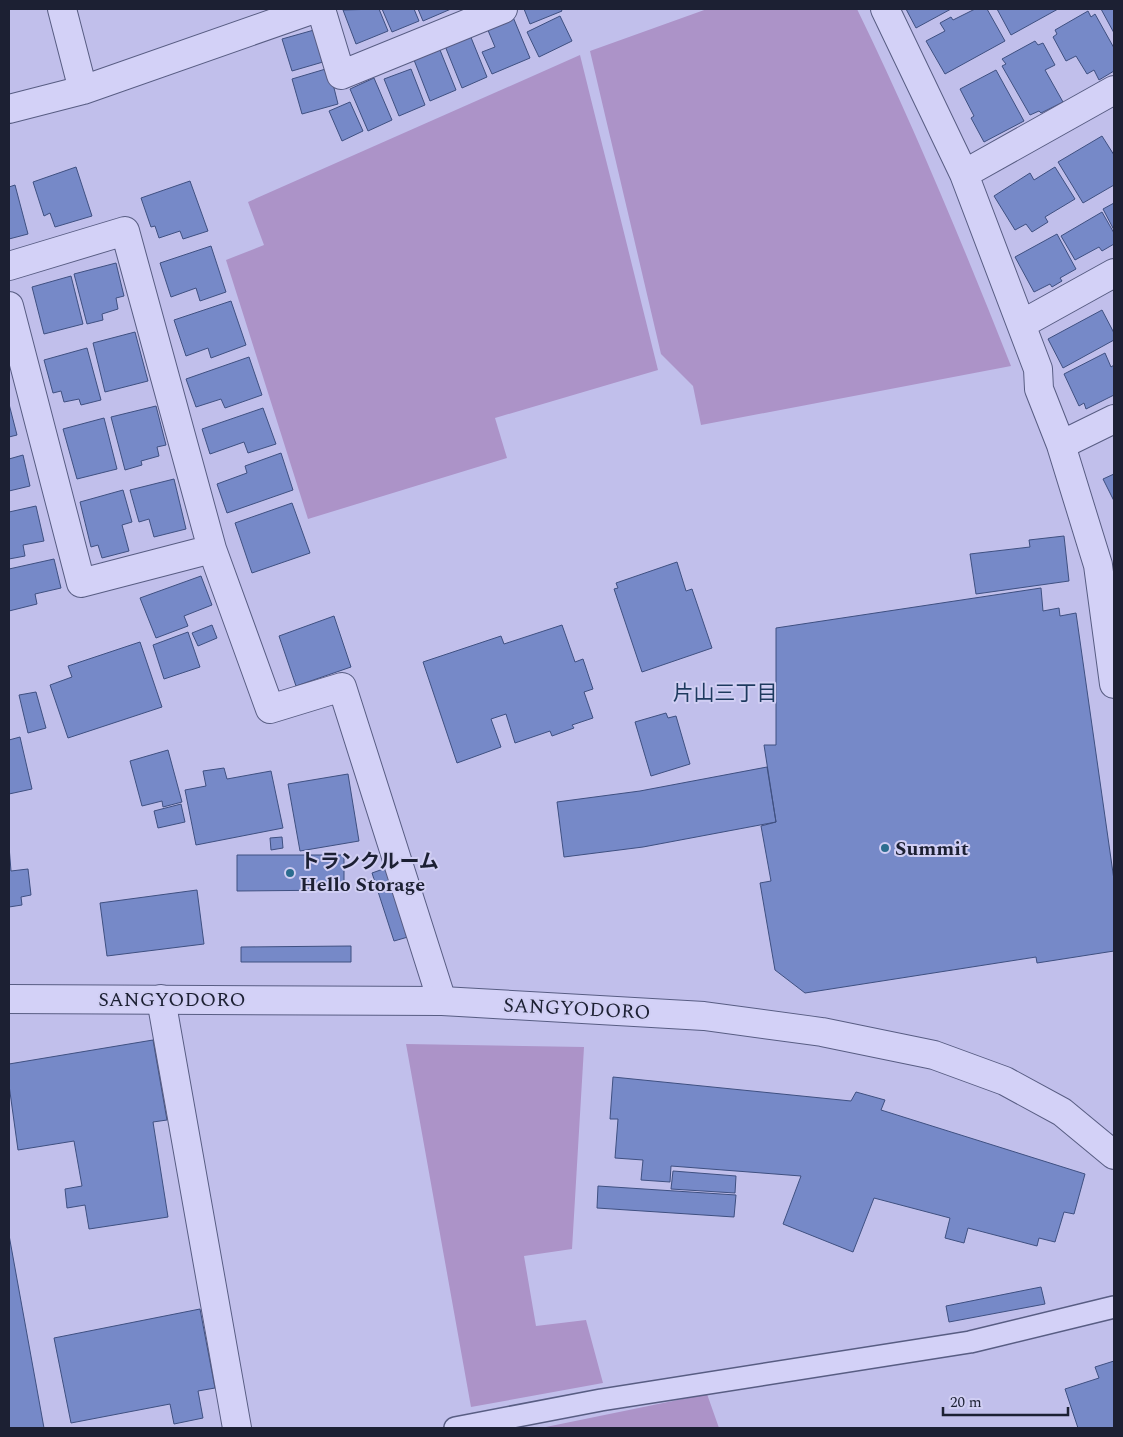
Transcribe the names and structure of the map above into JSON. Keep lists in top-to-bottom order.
{
  "streets": {
    "street": ["SANGYODORO"]
  },
  "districts": ["片山三丁目"],
  "places": ["Summit", "トランクルーム Hello Storage"],
  "scale_bar": "20 m"
}
